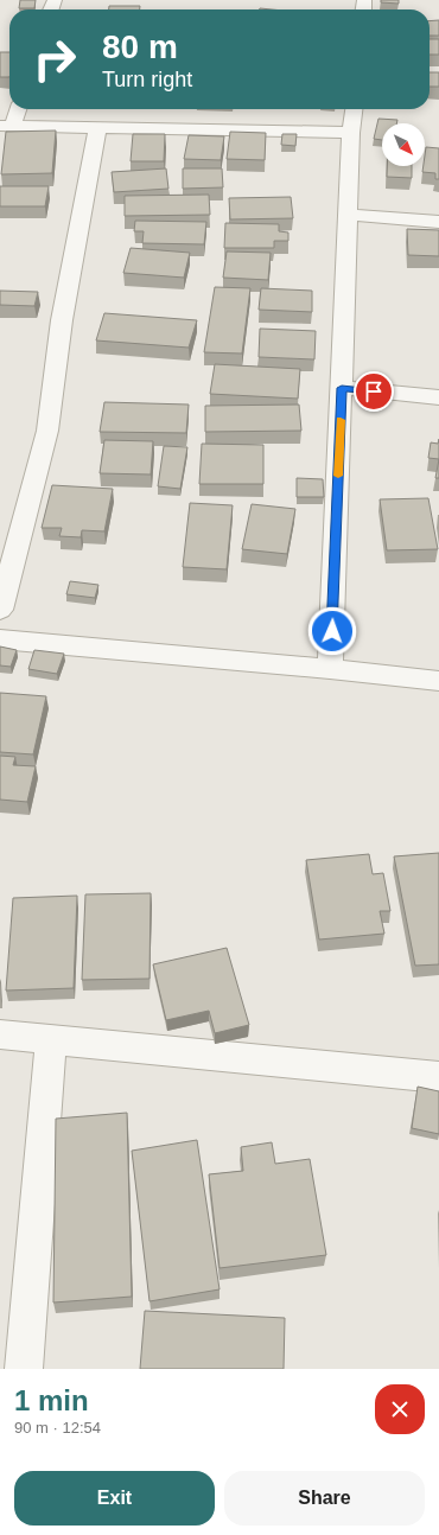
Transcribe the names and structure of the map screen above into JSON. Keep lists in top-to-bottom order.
{
  "north": "bottom right",
  "page": {
    "turn": ["80 m", "Turn right"],
    "heading": ["1 min", "90 m · 12:54"],
    "buttons": ["Exit", "Share"]
  }
}
